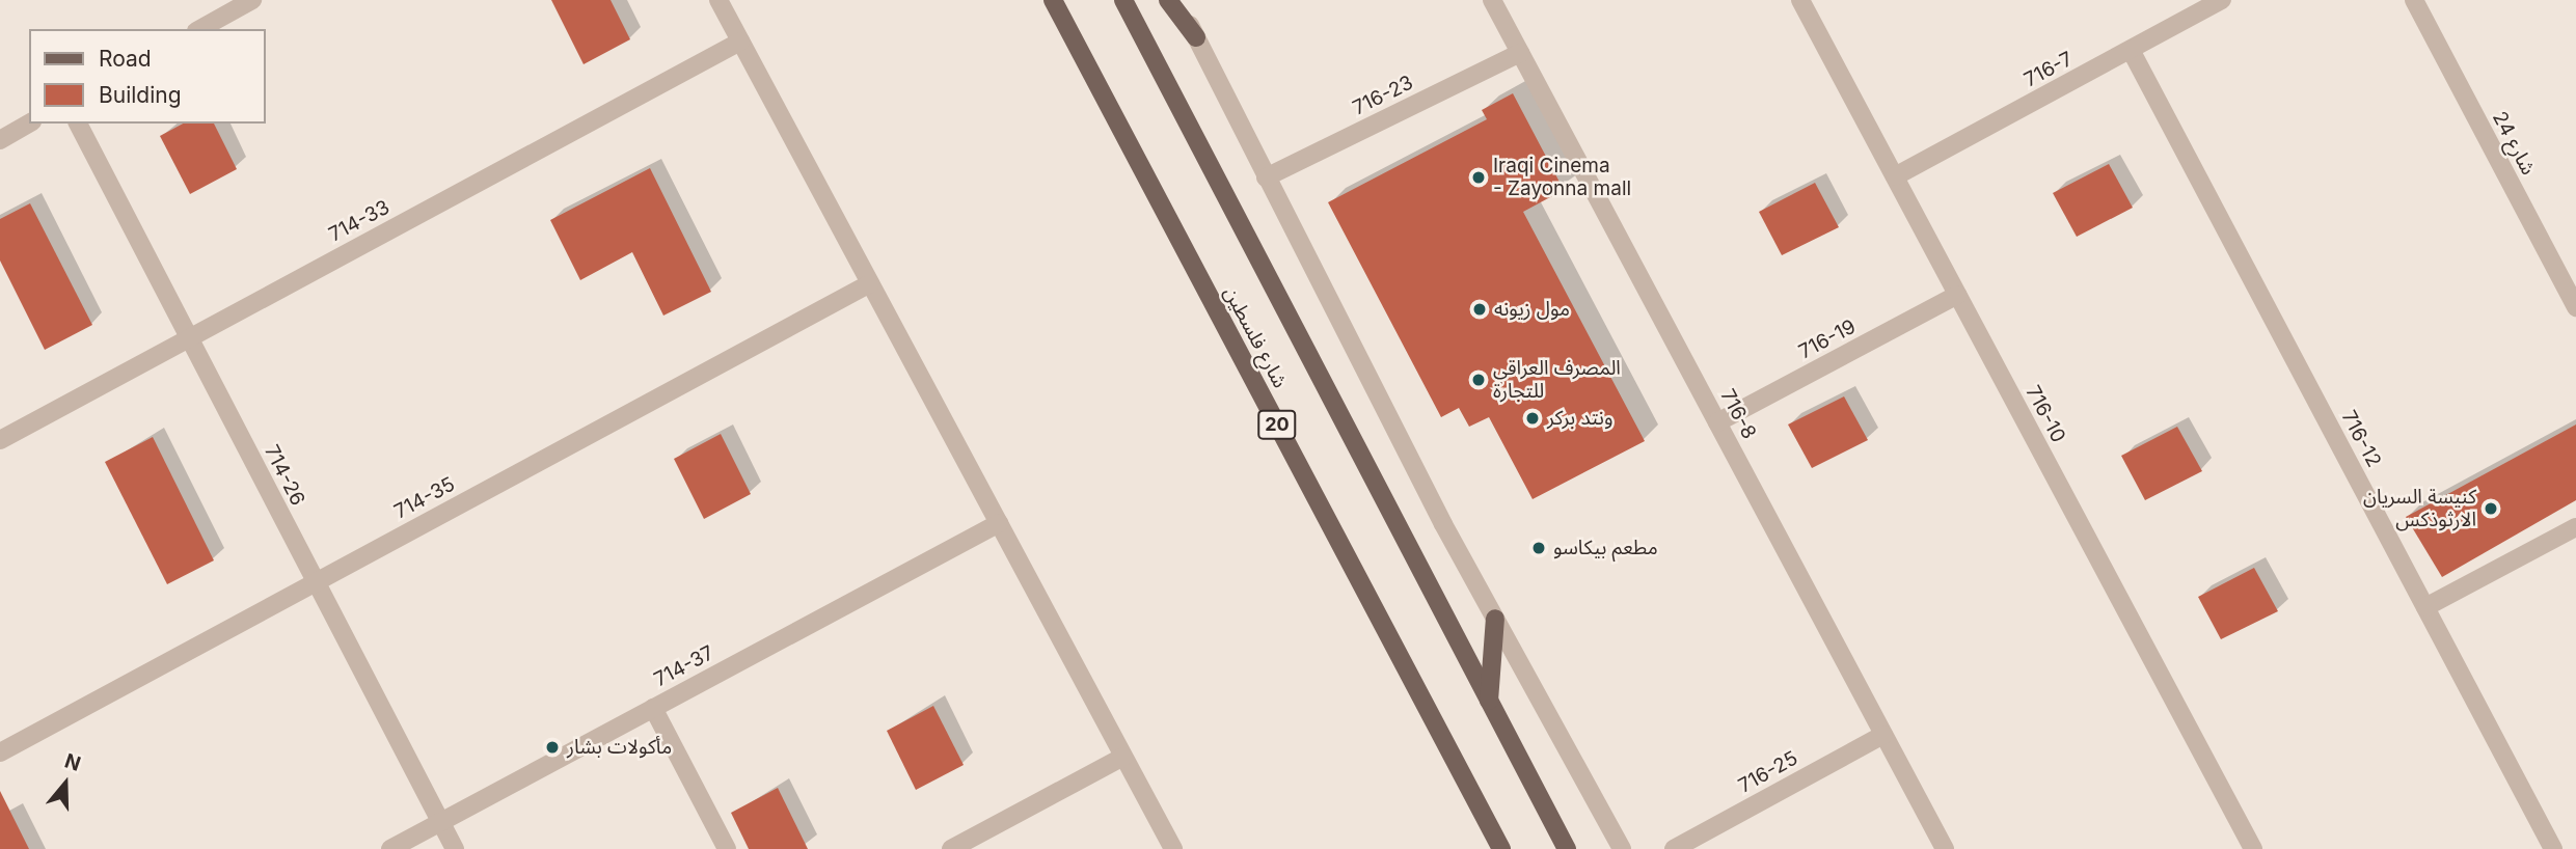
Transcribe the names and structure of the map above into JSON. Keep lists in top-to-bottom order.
{
  "streets": {
    "main road": ["شارع فلسطين", "20"],
    "street": [
      "716-7",
      "716-23",
      "شارع 24",
      "714-33",
      "716-19",
      "716-8",
      "716-10",
      "716-12",
      "714-26",
      "714-35",
      "714-37",
      "716-25"
    ]
  },
  "crossings": [
    ["716-7", "716-10"],
    ["716-7", "716-12"],
    ["716-23", "716-8"],
    ["714-33", "714-26"],
    ["716-19", "716-8"],
    ["716-19", "716-10"],
    ["716-8", "716-25"],
    ["714-26", "714-35"],
    ["714-26", "714-37"]
  ],
  "places": [
    "Iraqi Cinema - Zayonna mall",
    "مول زيونه",
    "المصرف العراقي للتجارة",
    "ونتد بركر",
    "كنيسة السريان الارثوذكس",
    "مطعم بيكاسو",
    "مأكولات بشار"
  ],
  "legend": ["Road", "Building"],
  "north": "top"
}
